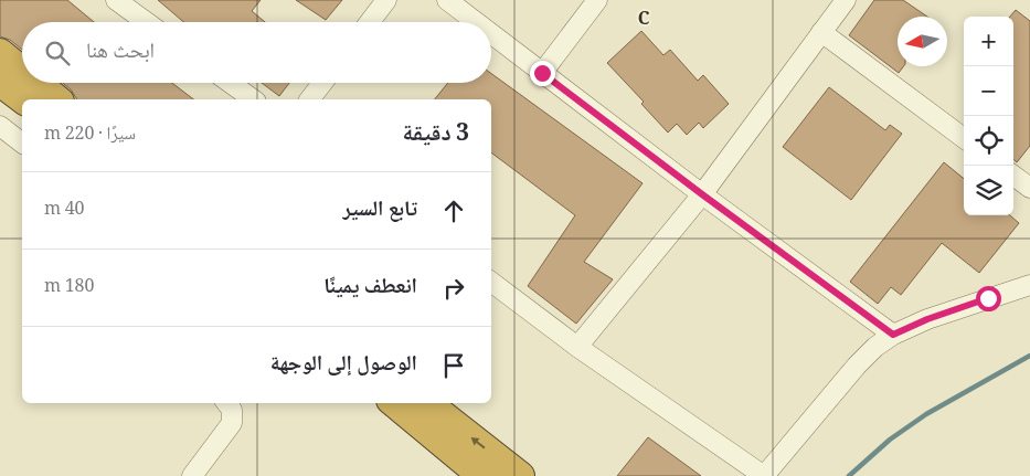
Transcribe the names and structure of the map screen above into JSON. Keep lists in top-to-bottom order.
{
  "north": "left",
  "page": {
    "map_buttons": ["+", "−"],
    "search": "ابحث هنا",
    "heading": ["3 دقيقة", "سيرًا · 220 m"],
    "list": [
      ["تابع السير", "40 m"],
      ["انعطف يمينًا", "180 m"],
      "الوصول إلى الوجهة"
    ]
  },
  "grid": {
    "columns": ["C"]
  }
}
